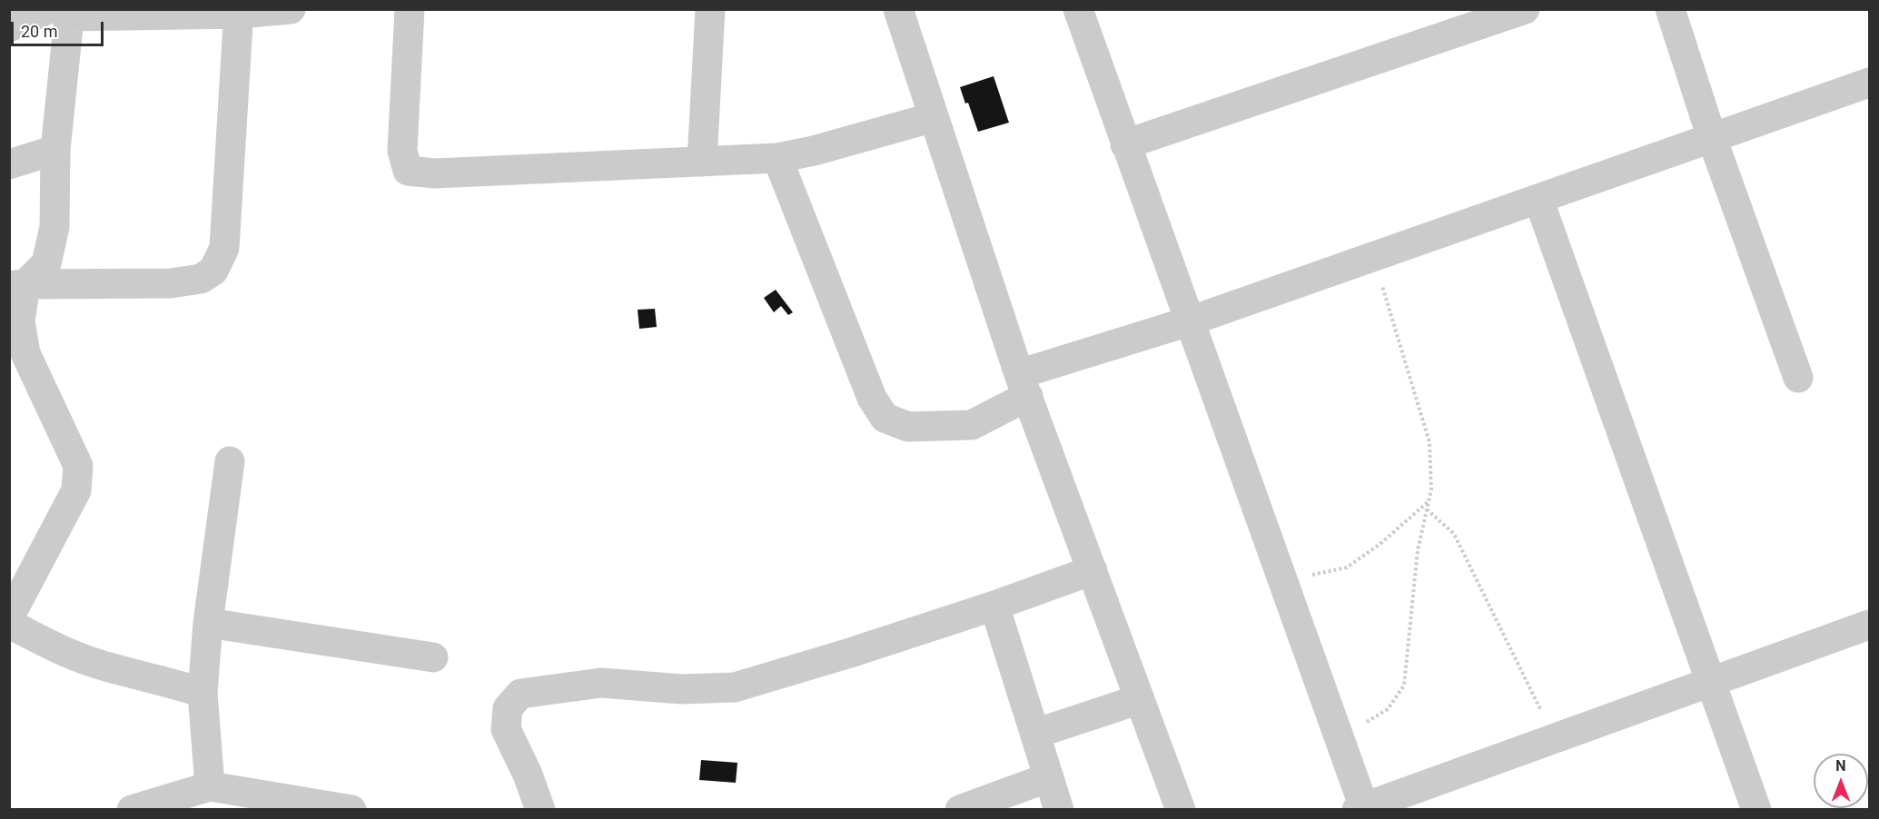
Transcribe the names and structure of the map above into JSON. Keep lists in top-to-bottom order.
{
  "scale_bar": "20 m",
  "north": "top"
}
